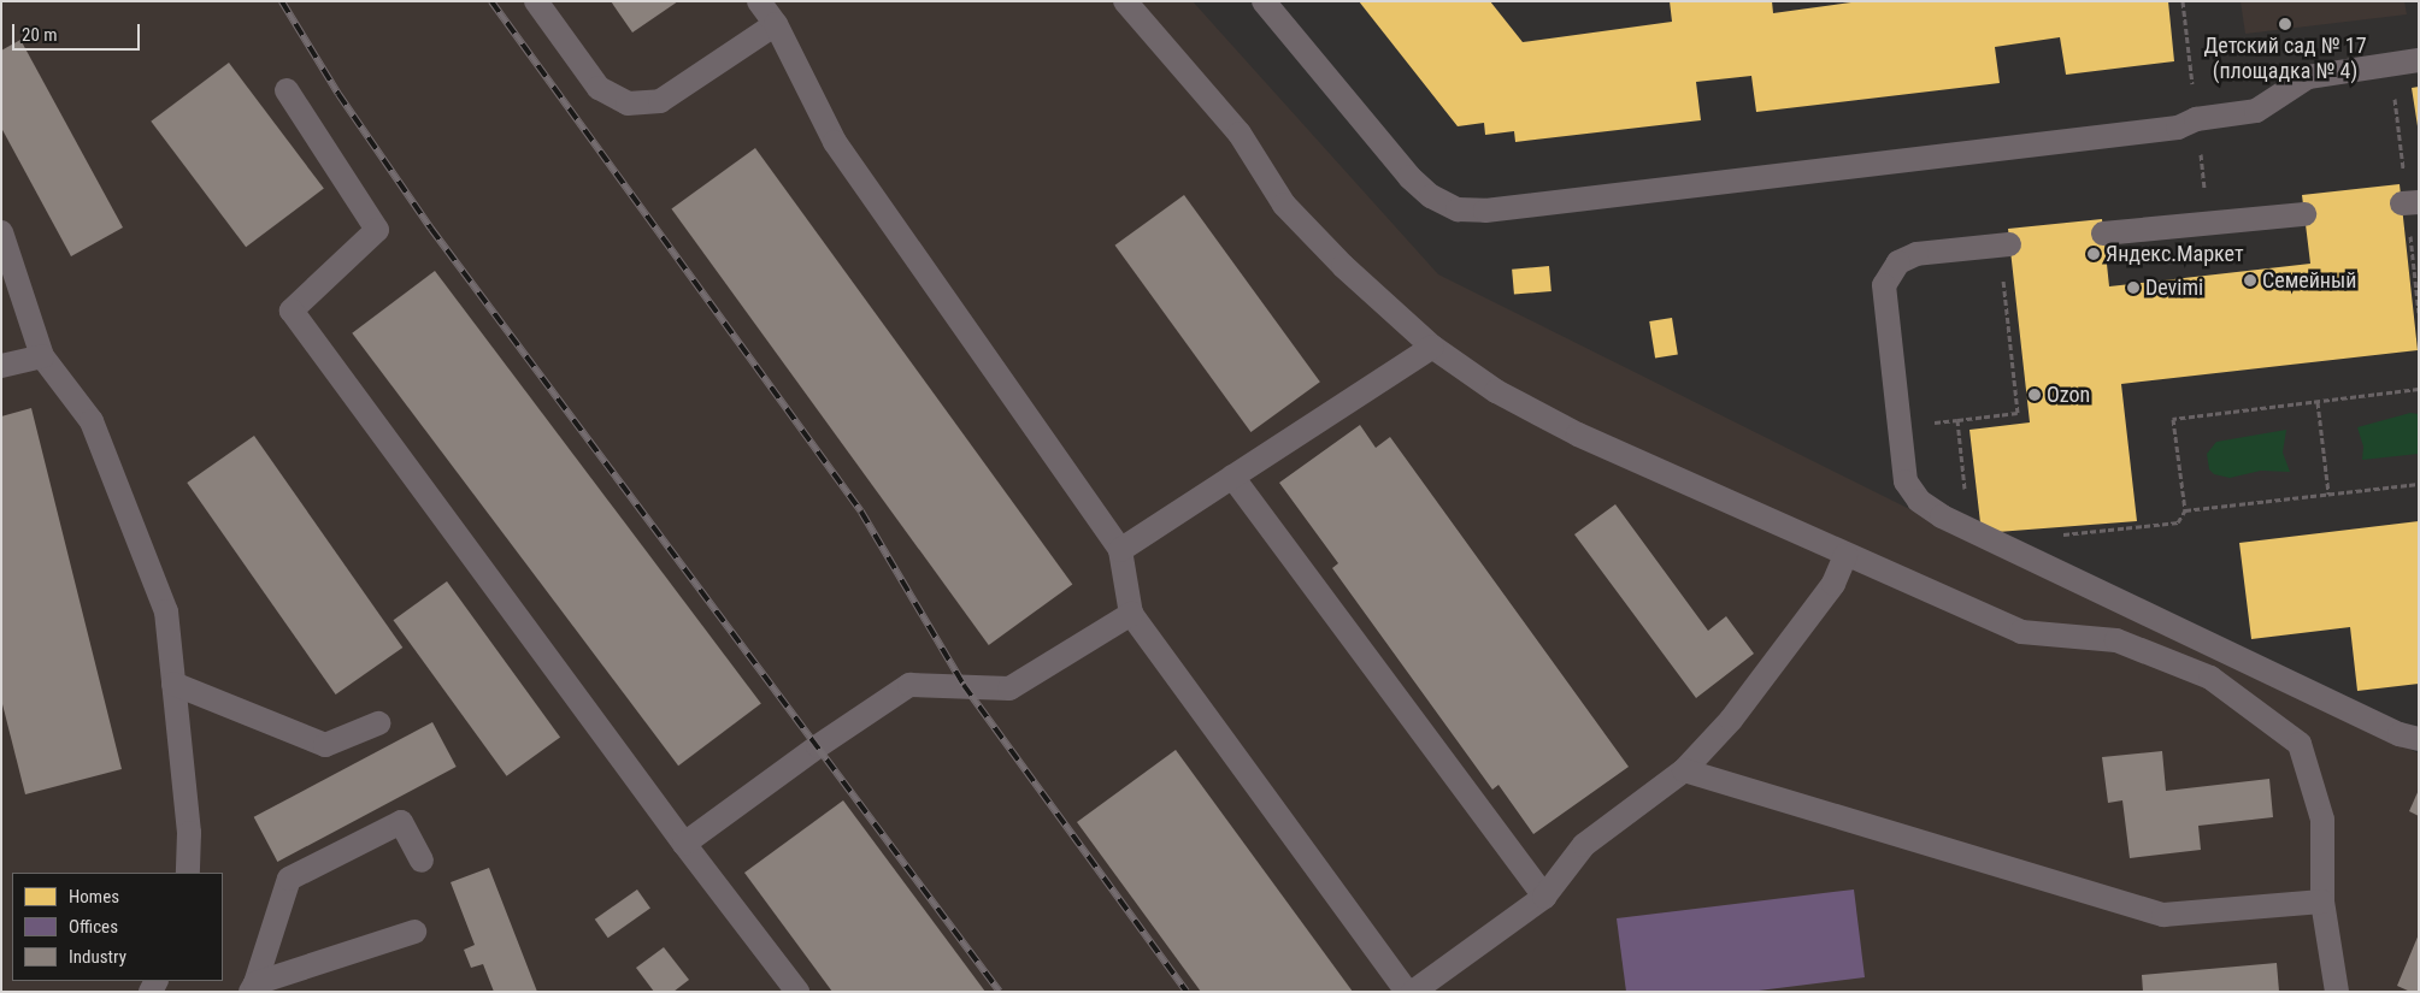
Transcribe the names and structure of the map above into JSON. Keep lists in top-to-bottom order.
{
  "places": [
    "Детский сад № 17 (площадка № 4)",
    "Яндекс.Маркет",
    "Семейный",
    "Devimi",
    "Ozon"
  ],
  "legend": ["Homes", "Offices", "Industry"],
  "scale_bar": "20 m"
}
